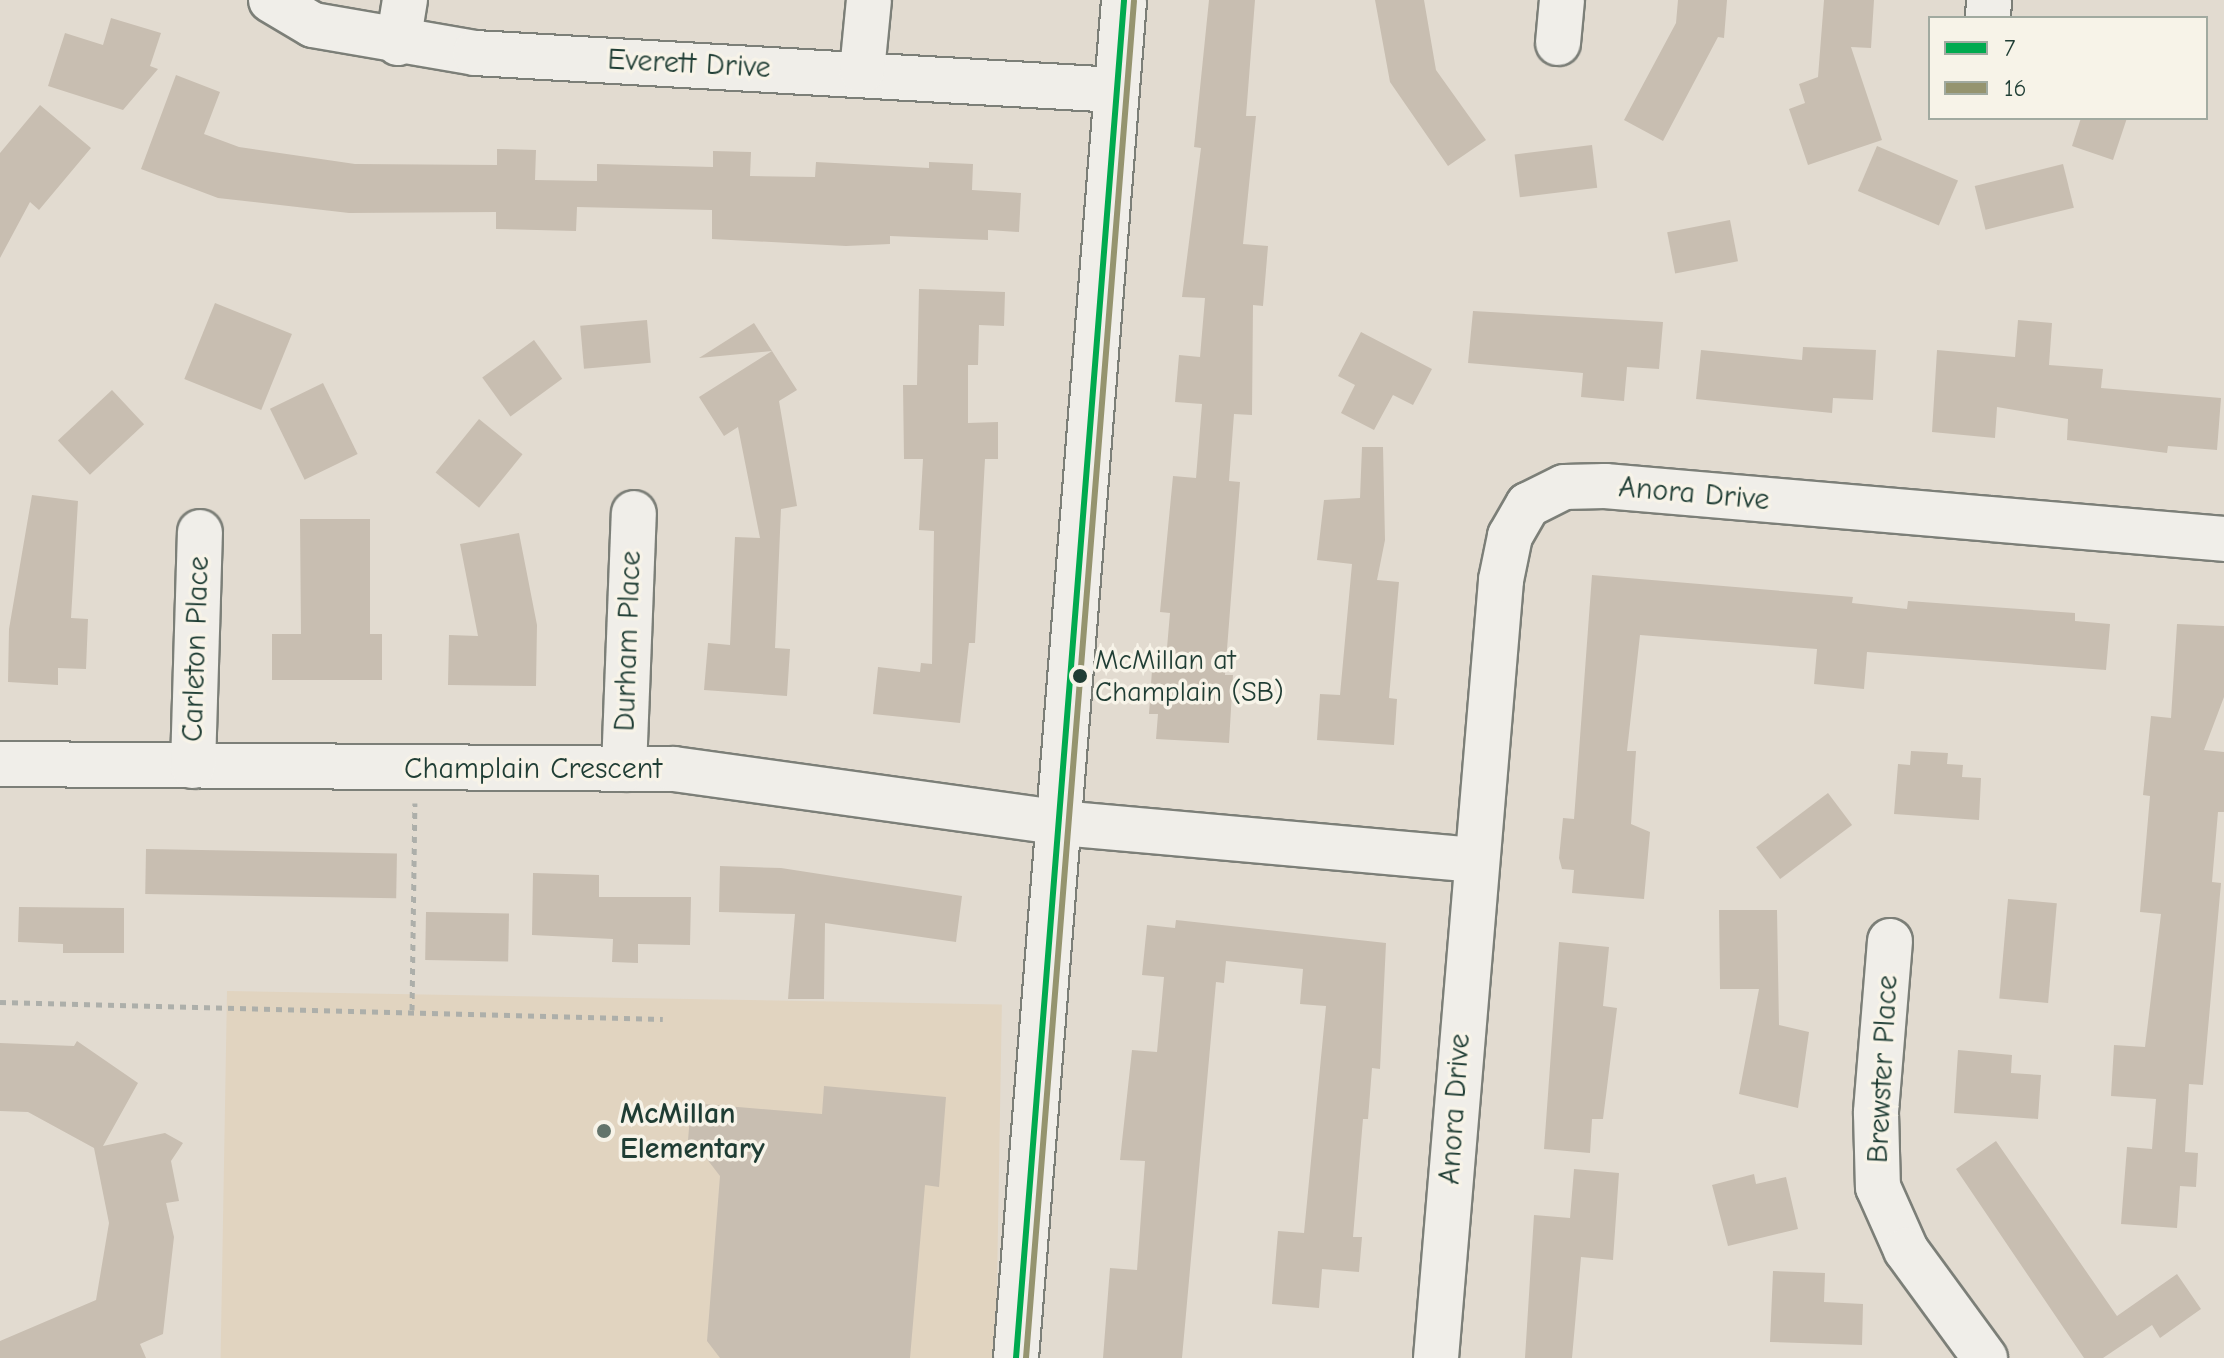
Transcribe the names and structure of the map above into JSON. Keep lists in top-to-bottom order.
{
  "streets": {
    "street": [
      "Everett Drive",
      "Anora Drive",
      "Durham Place",
      "Carleton Place",
      "Champlain Crescent",
      "Brewster Place"
    ]
  },
  "crossings": [
    ["Durham Place", "Champlain Crescent"],
    ["Carleton Place", "Champlain Crescent"]
  ],
  "places": ["McMillan at Champlain (SB)", "McMillan Elementary"],
  "lines": ["transit line 7", "transit line 16"],
  "legend": ["7", "16"]
}
